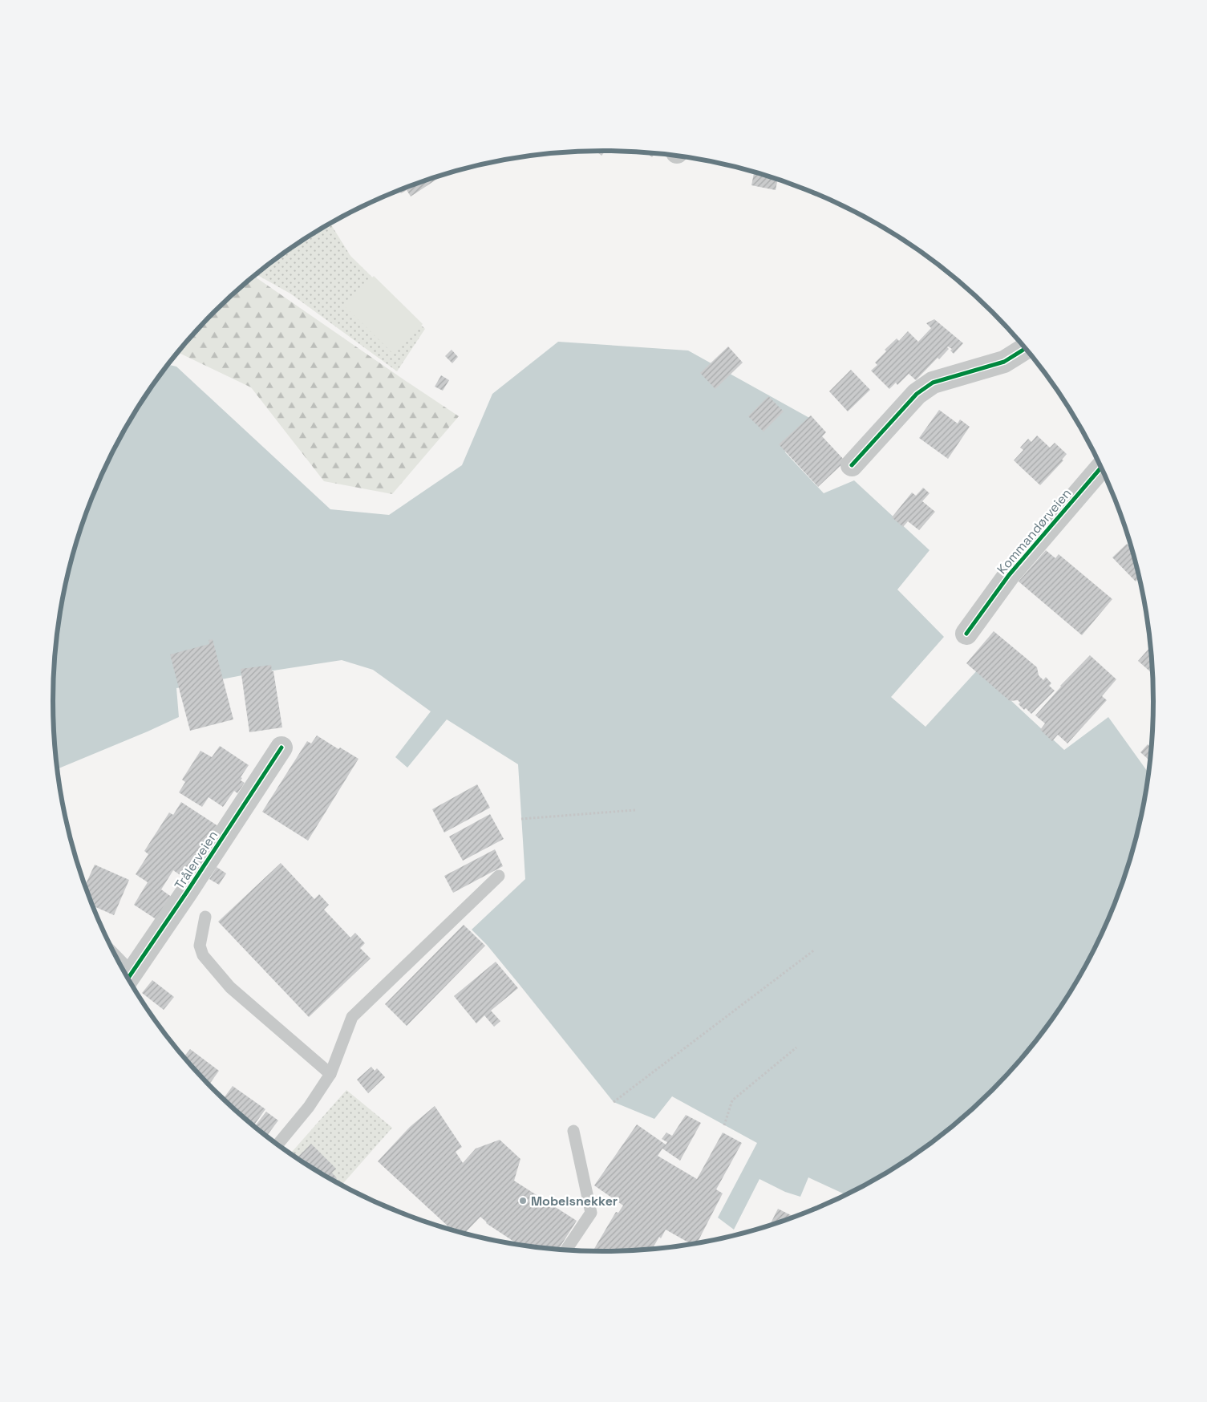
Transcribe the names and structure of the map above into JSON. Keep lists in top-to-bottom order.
{
  "streets": {
    "street": ["Kommandørveien", "Trålerveien"]
  },
  "places": ["Mobelsnekker"]
}
